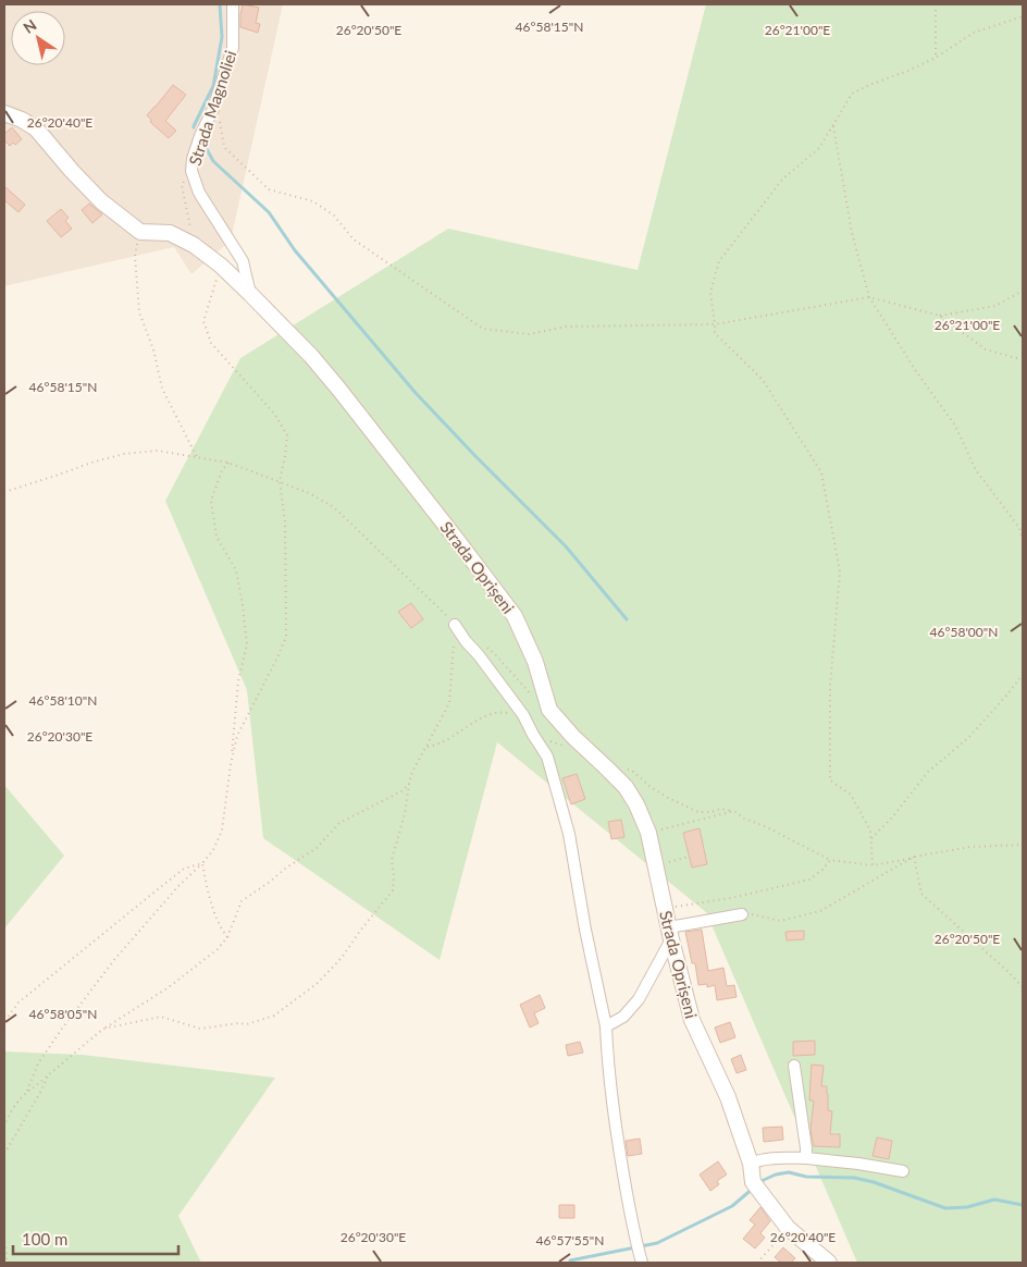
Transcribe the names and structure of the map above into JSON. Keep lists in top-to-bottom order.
{
  "streets": {
    "street": ["Strada Magnoliei", "Strada Oprișeni"]
  },
  "crossings": [
    ["Strada Magnoliei", "Strada Oprișeni"]
  ],
  "scale_bar": "100 m",
  "north": "top left",
  "coordinates": [
    "46°58'15\"N",
    "26°20'50\"E",
    "26°21'00\"E",
    "26°20'40\"E",
    "46°58'00\"N",
    "46°58'10\"N",
    "26°20'30\"E",
    "46°58'05\"N",
    "46°57'55\"N"
  ]
}
